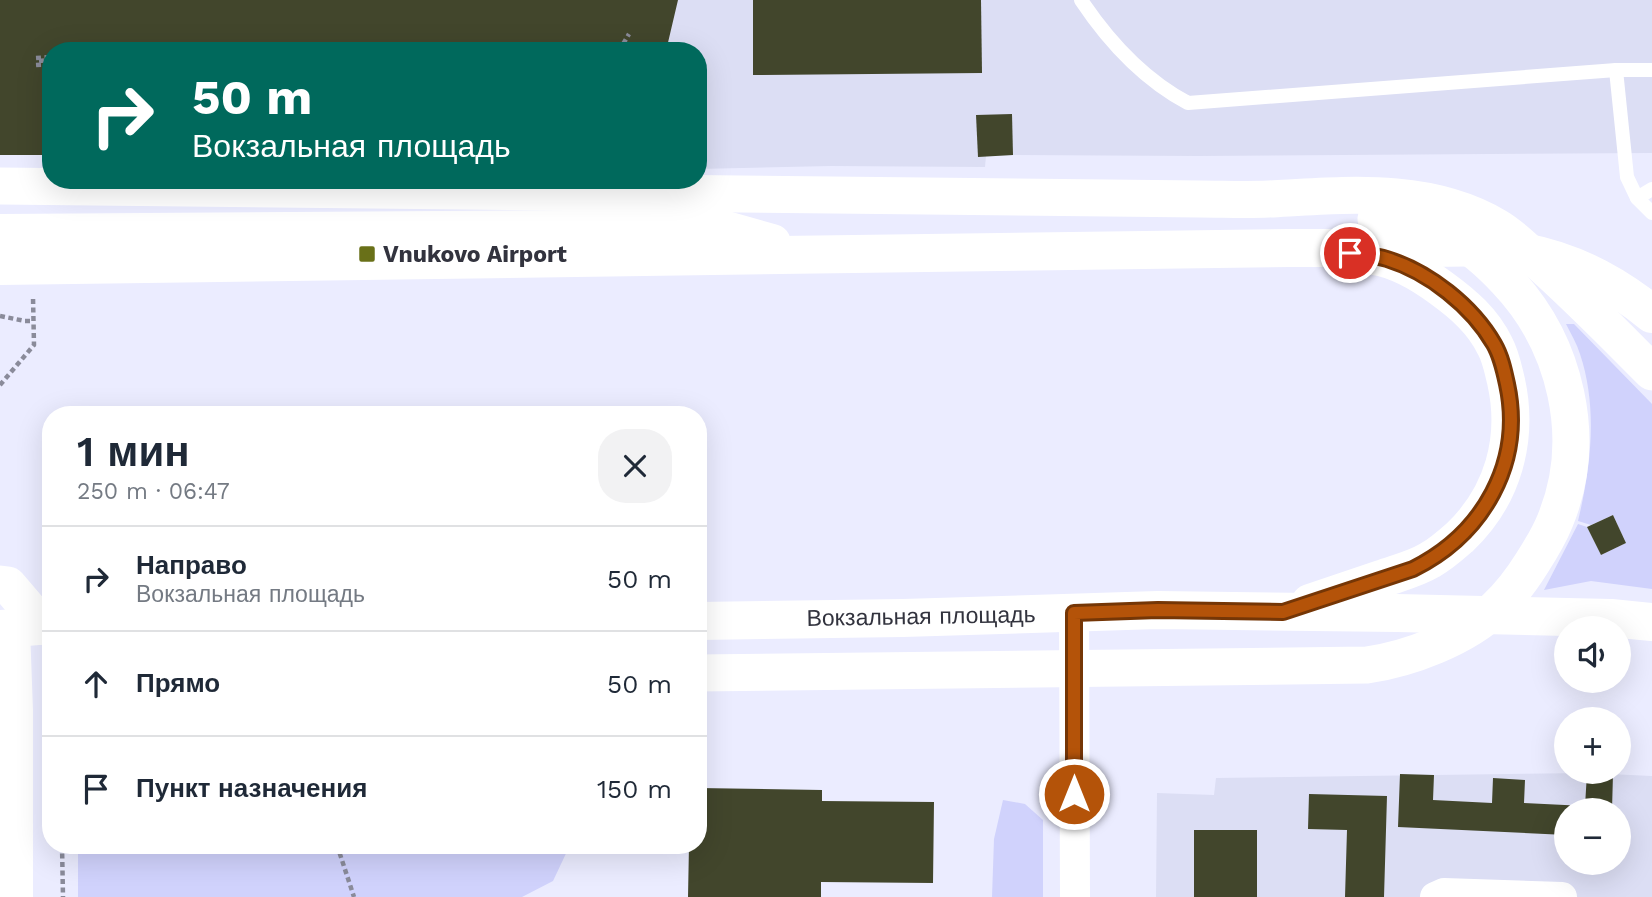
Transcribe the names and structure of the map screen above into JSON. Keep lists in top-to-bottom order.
{
  "streets": {
    "main road": ["Вокзальная площадь"]
  },
  "places": {
    "transit": ["Vnukovo Airport"]
  },
  "page": {
    "turn": ["50 m", "Вокзальная площадь"],
    "heading": ["1 мин", "250 m · 06:47"],
    "list": [
      {
        "name": "Направо",
        "note": "Вокзальная площадь",
        "value": "50 m"
      },
      {
        "name": "Прямо",
        "value": "50 m"
      },
      {
        "name": "Пункт назначения",
        "value": "150 m"
      }
    ],
    "map_buttons": ["+", "−"]
  }
}
